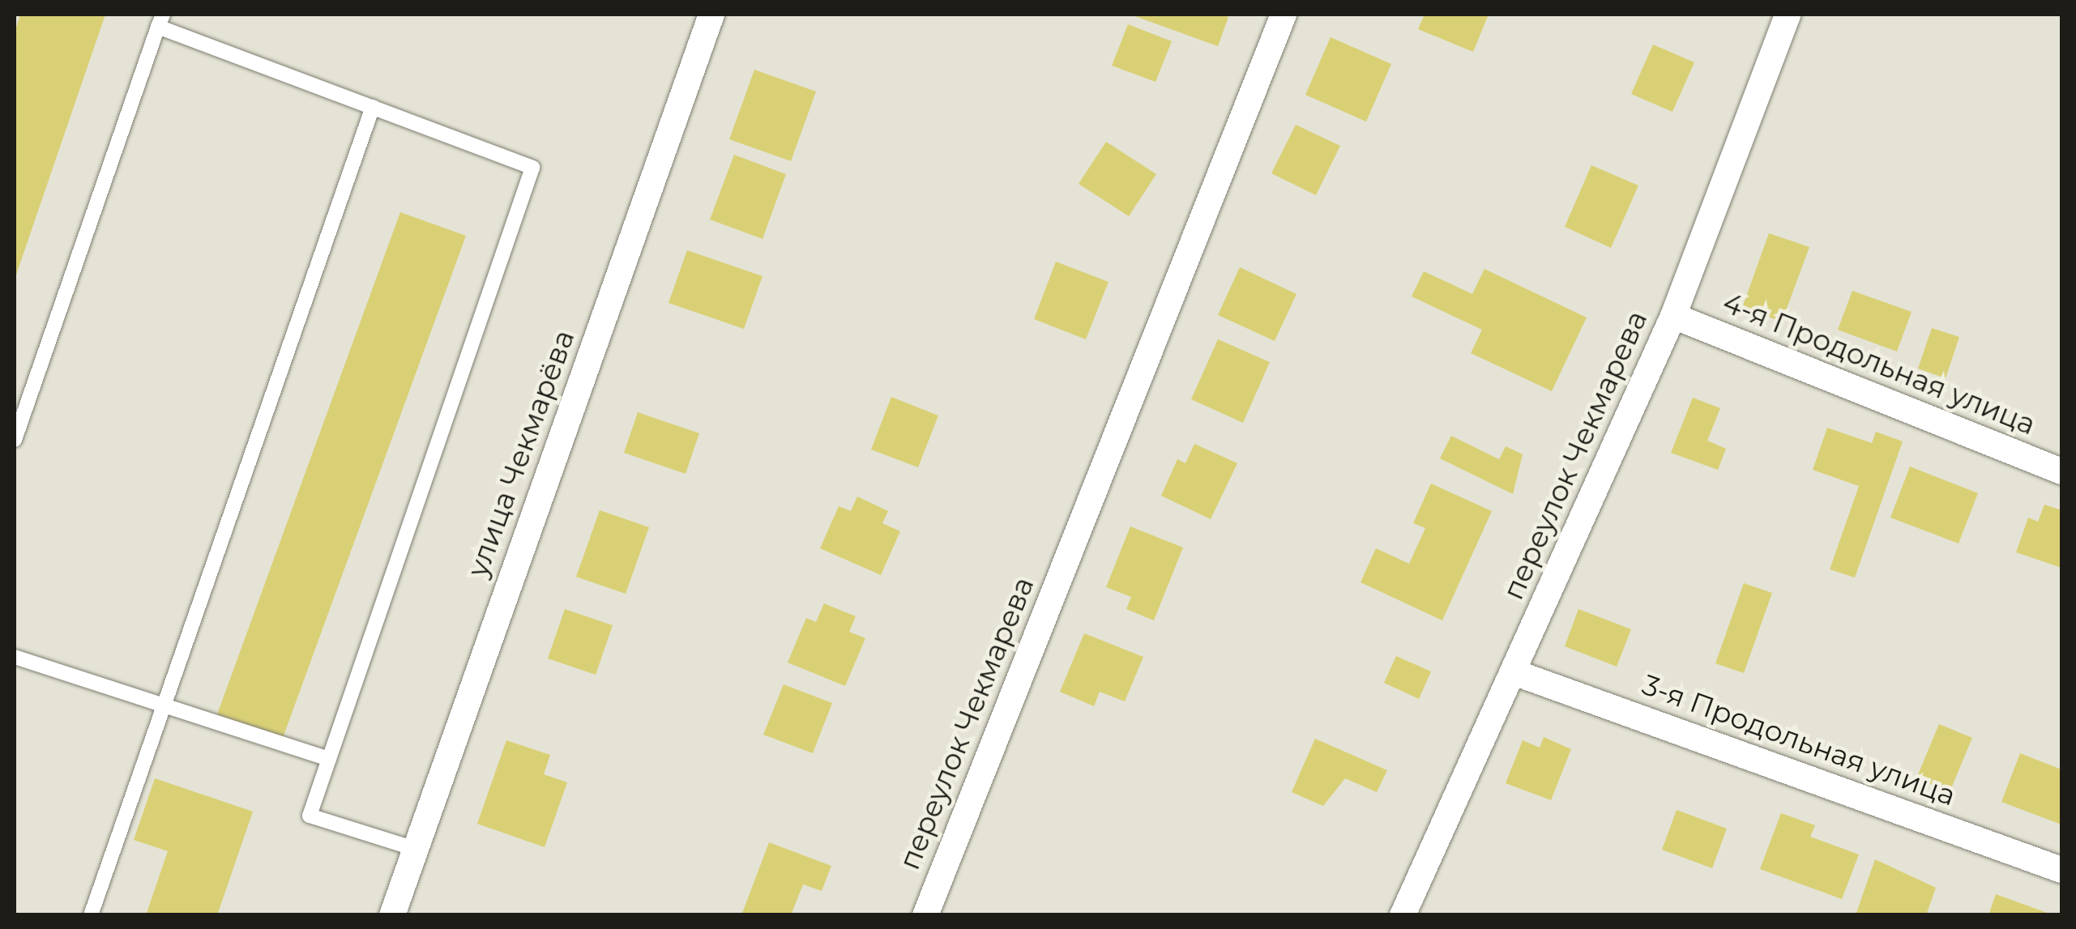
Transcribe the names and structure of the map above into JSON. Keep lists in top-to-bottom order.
{
  "streets": {
    "street": [
      "4-я Продольная улица",
      "улица Чекмарёва",
      "переулок Чекмарева",
      "3-я Продольная улица"
    ]
  },
  "crossings": [
    ["4-я Продольная улица", "переулок Чекмарева"],
    ["переулок Чекмарева", "3-я Продольная улица"]
  ]
}
